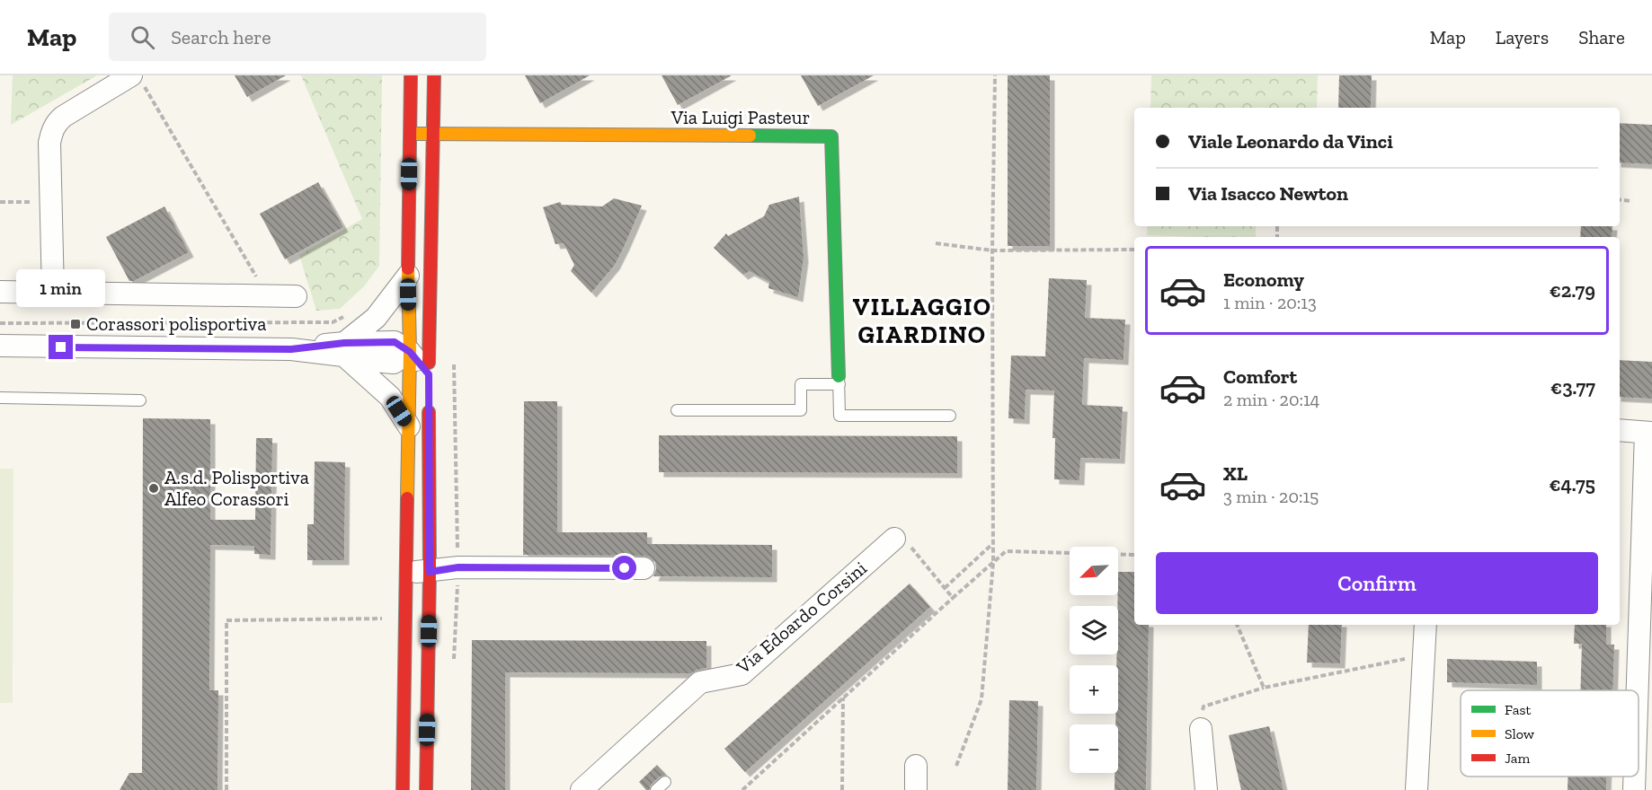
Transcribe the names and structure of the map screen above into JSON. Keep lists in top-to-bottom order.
{
  "streets": {
    "street": ["Via Luigi Pasteur", "Via Edoardo Corsini"]
  },
  "districts": ["VILLAGGIO GIARDINO"],
  "places": {
    "transit": ["Corassori polisportiva"],
    "other": ["A.s.d. Polisportiva Alfeo Corassori"]
  },
  "legend": ["Fast", "Slow", "Jam"],
  "north": "bottom left",
  "page": {
    "header": "Map",
    "search": "Search here",
    "nav": ["Map", "Layers", "Share"],
    "banner": ["Viale Leonardo da Vinci", "Via Isacco Newton"],
    "list": [
      {
        "name": "Economy",
        "note": "1 min · 20:13",
        "value": "€2.79"
      },
      {
        "name": "Comfort",
        "note": "2 min · 20:14",
        "value": "€3.77"
      },
      {
        "name": "XL",
        "note": "3 min · 20:15",
        "value": "€4.75"
      }
    ],
    "bubble": "1 min",
    "buttons": "Confirm",
    "map_buttons": ["+", "−"]
  }
}
